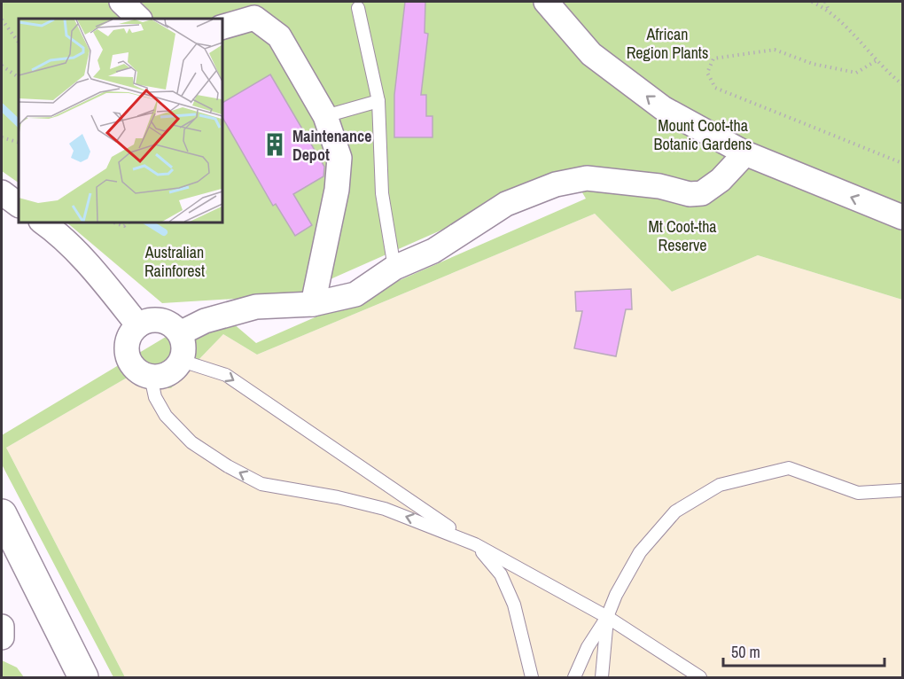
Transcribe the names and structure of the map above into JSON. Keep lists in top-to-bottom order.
{
  "parks": [
    "African Region Plants",
    "Mount Coot-tha Botanic Gardens",
    "Mt Coot-tha Reserve",
    "Australian Rainforest"
  ],
  "places": {
    "building": ["Maintenance Depot"]
  },
  "scale_bar": "50 m"
}
